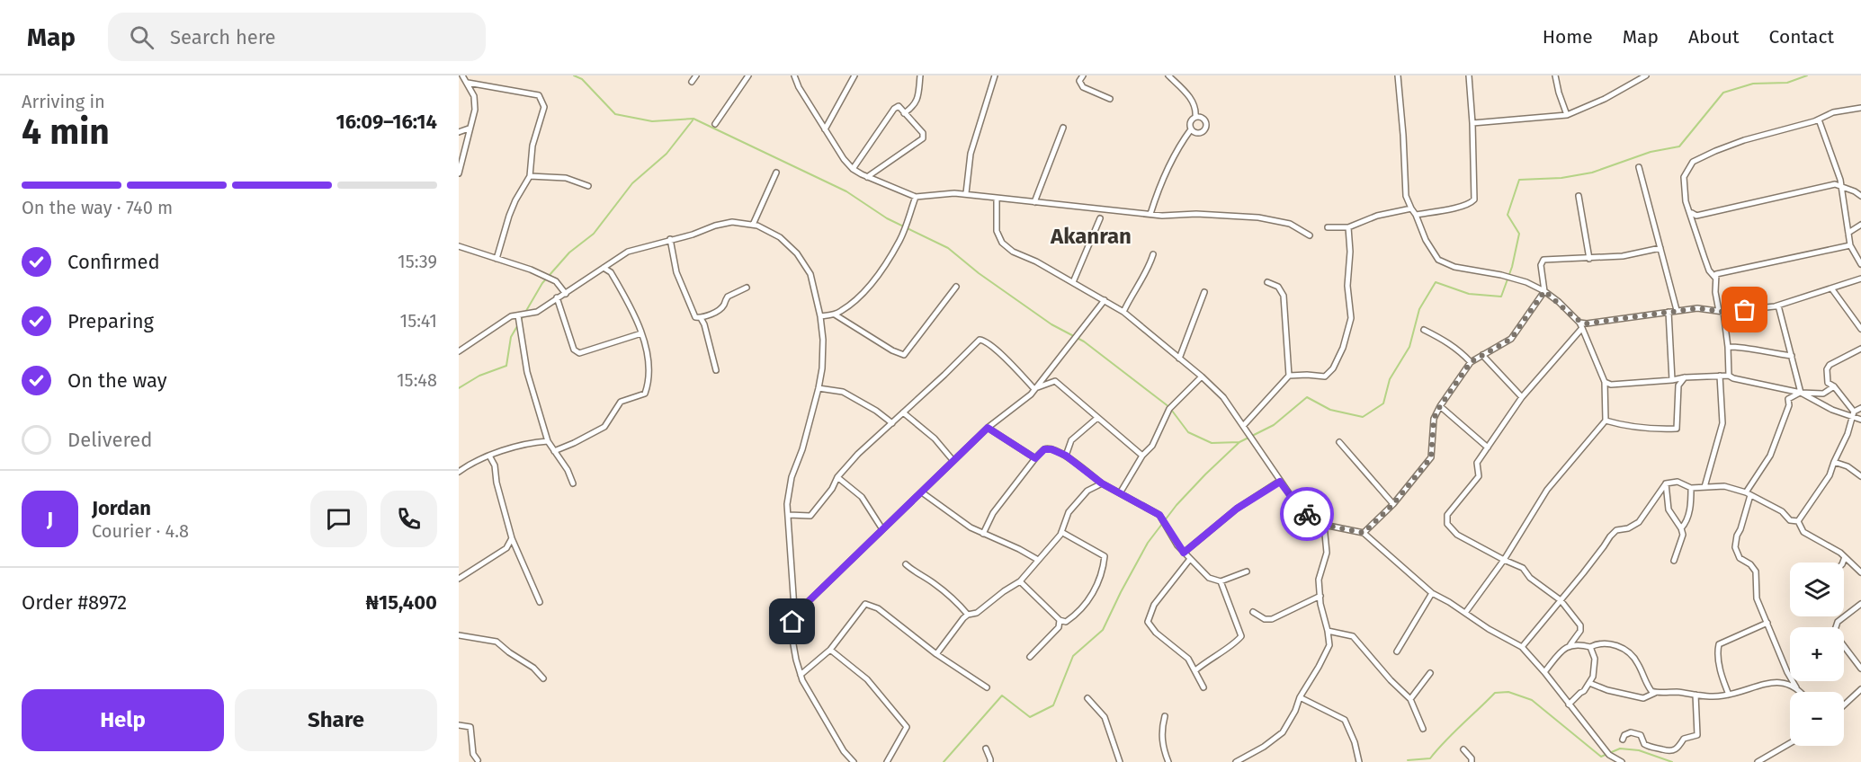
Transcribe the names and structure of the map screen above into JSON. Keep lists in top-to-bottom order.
{
  "districts": ["Akanran"],
  "page": {
    "header": "Map",
    "search": "Search here",
    "nav": [
      "Home",
      "Map",
      "About",
      "Contact"
    ],
    "heading": ["4 min", "Arriving in", "16:09–16:14"],
    "panel": [
      "Jordan",
      "Courier · 4.8",
      "Order #8972",
      "₦15,400"
    ],
    "bar": "On the way · 740 m",
    "list": [
      ["Confirmed", "15:39"],
      ["Preparing", "15:41"],
      ["On the way", "15:48"],
      "Delivered"
    ],
    "round": "J",
    "map_buttons": ["+", "−"],
    "buttons": ["Help", "Share"]
  }
}
